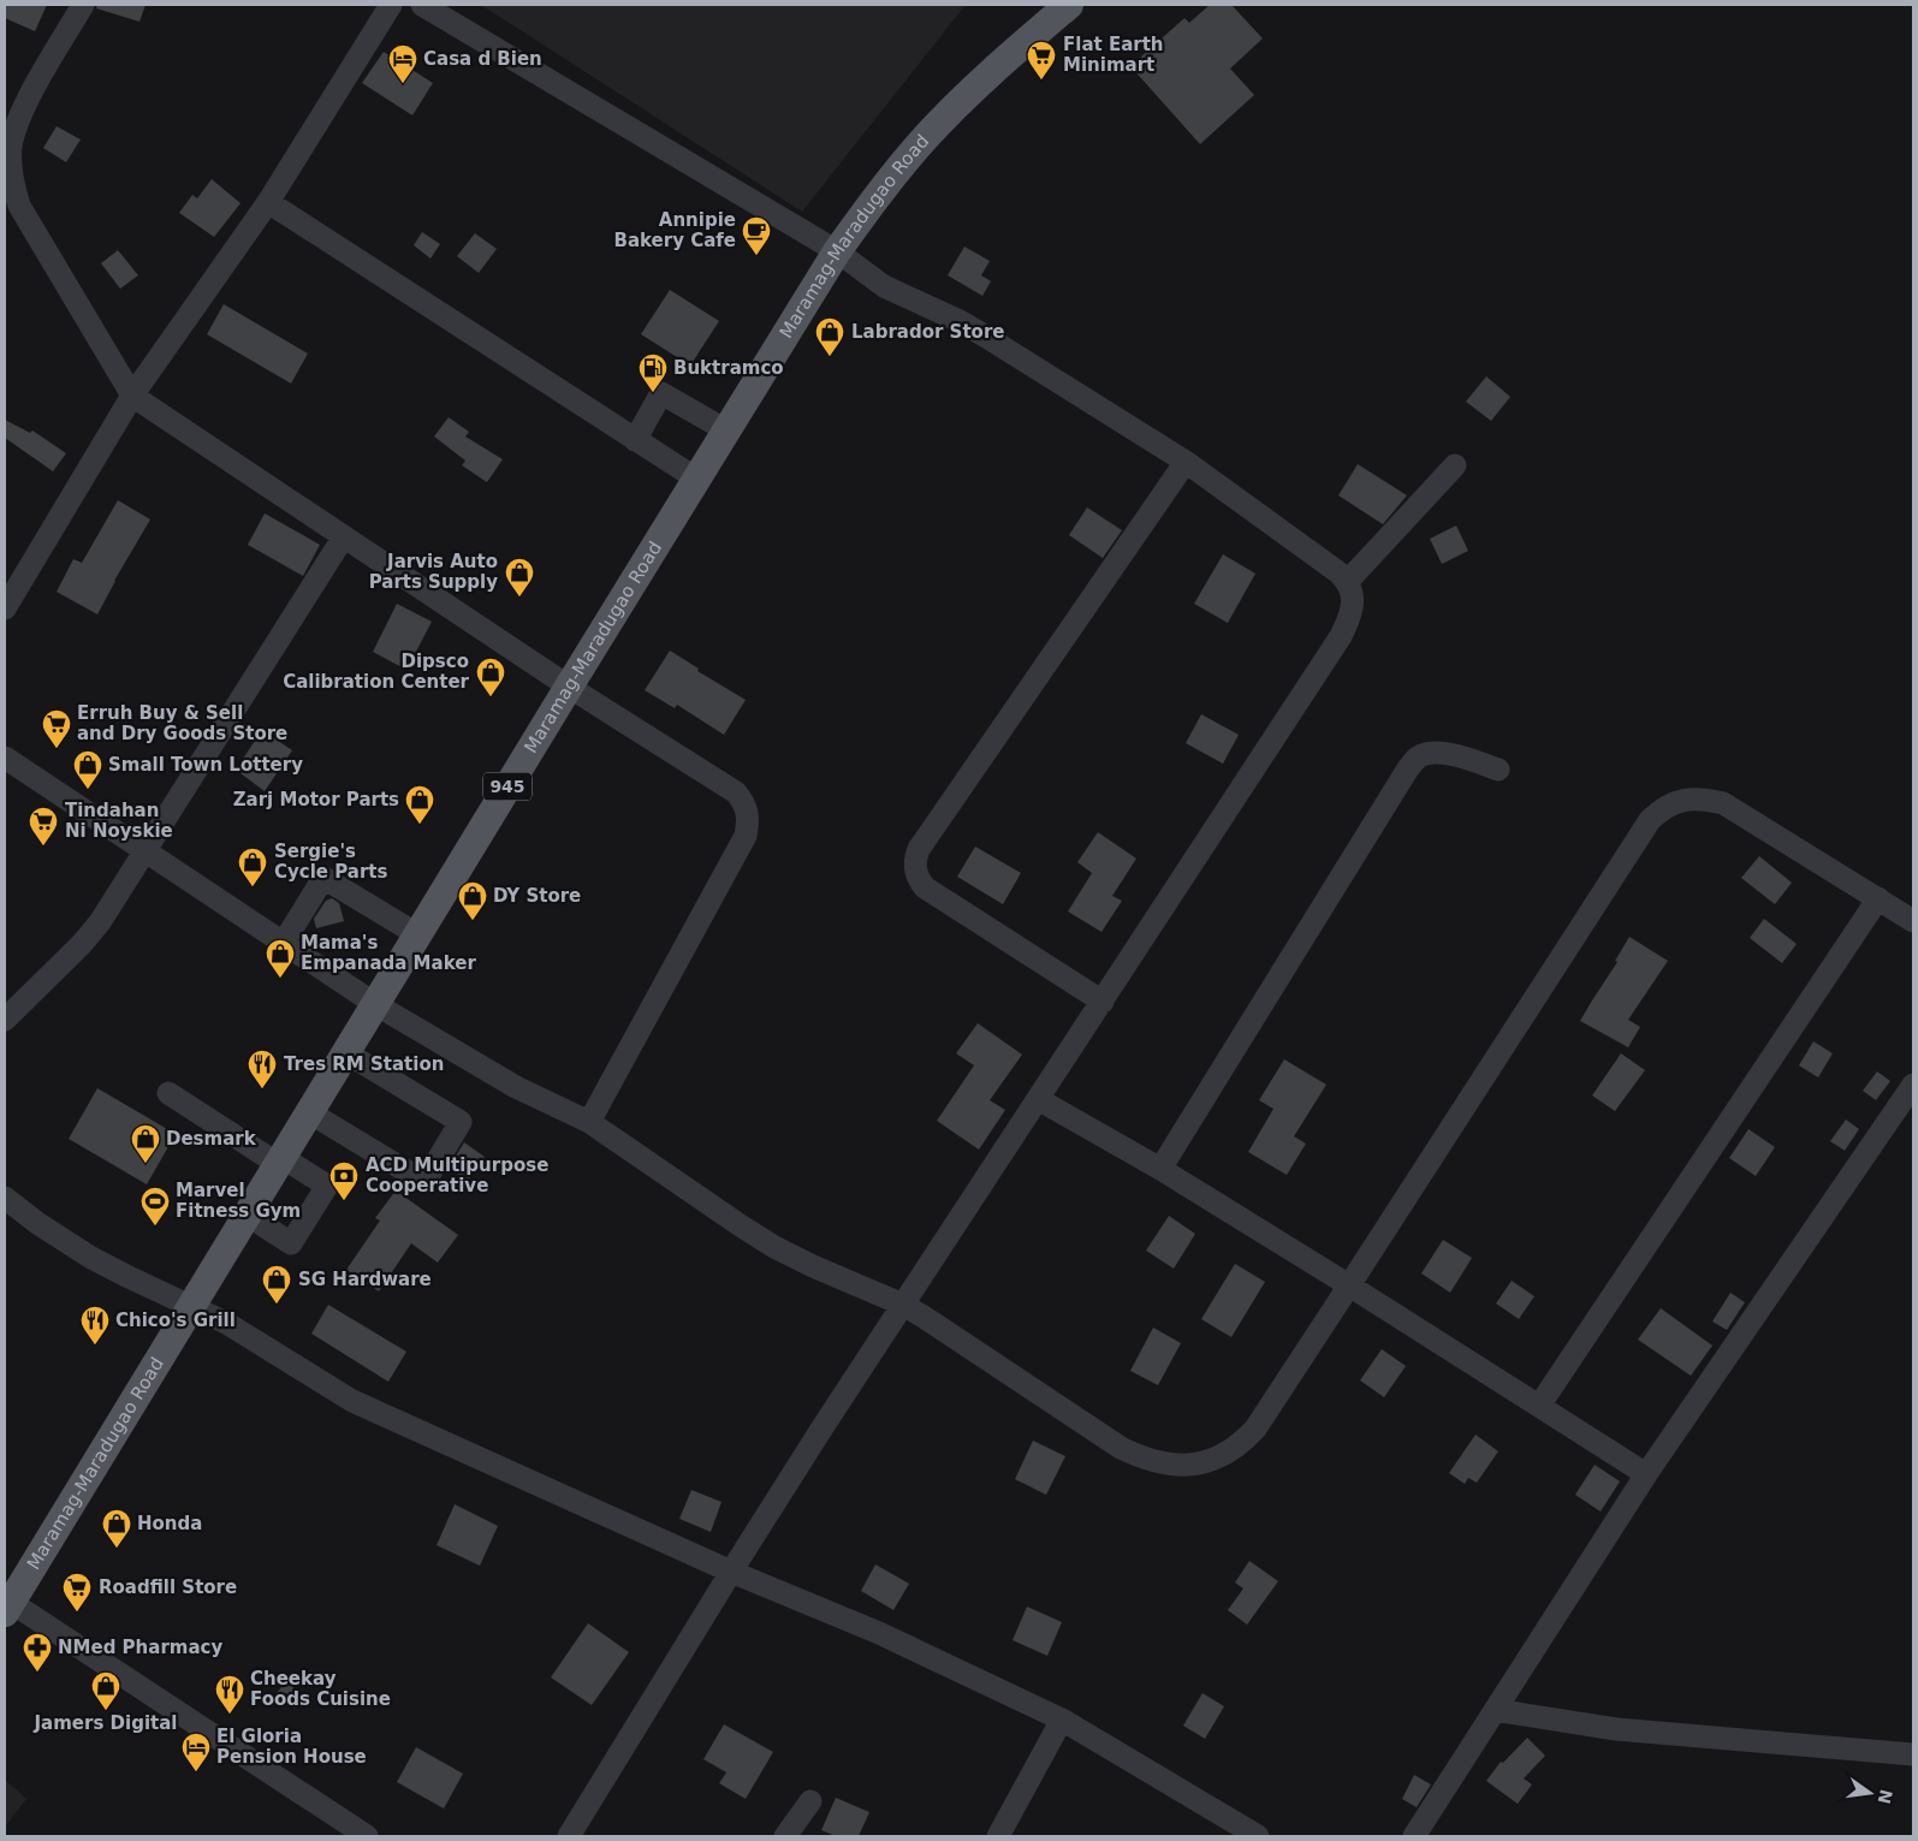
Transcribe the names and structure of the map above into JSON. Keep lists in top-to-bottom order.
{
  "streets": {
    "main road": ["Maramag-Maradugao Road", "945"]
  },
  "places": {
    "supermarket": [
      "Flat Earth Minimart",
      "Erruh Buy & Sell and Dry Goods Store",
      "Tindahan Ni Noyskie",
      "Roadfill Store"
    ],
    "hotel": ["Casa d Bien", "El Gloria Pension House"],
    "cafe": ["Annipie Bakery Cafe"],
    "shop": [
      "Labrador Store",
      "Jarvis Auto Parts Supply",
      "Dipsco Calibration Center",
      "Small Town Lottery",
      "Zarj Motor Parts",
      "Sergie's Cycle Parts",
      "DY Store",
      "Mama's Empanada Maker",
      "Desmark",
      "SG Hardware",
      "Honda",
      "Jamers Digital"
    ],
    "fuel station": ["Buktramco"],
    "restaurant": ["Tres RM Station", "Chico's Grill", "Cheekay Foods Cuisine"],
    "bank": ["ACD Multipurpose Cooperative"],
    "sports": ["Marvel Fitness Gym"],
    "pharmacy": ["NMed Pharmacy"]
  },
  "north": "right"
}
